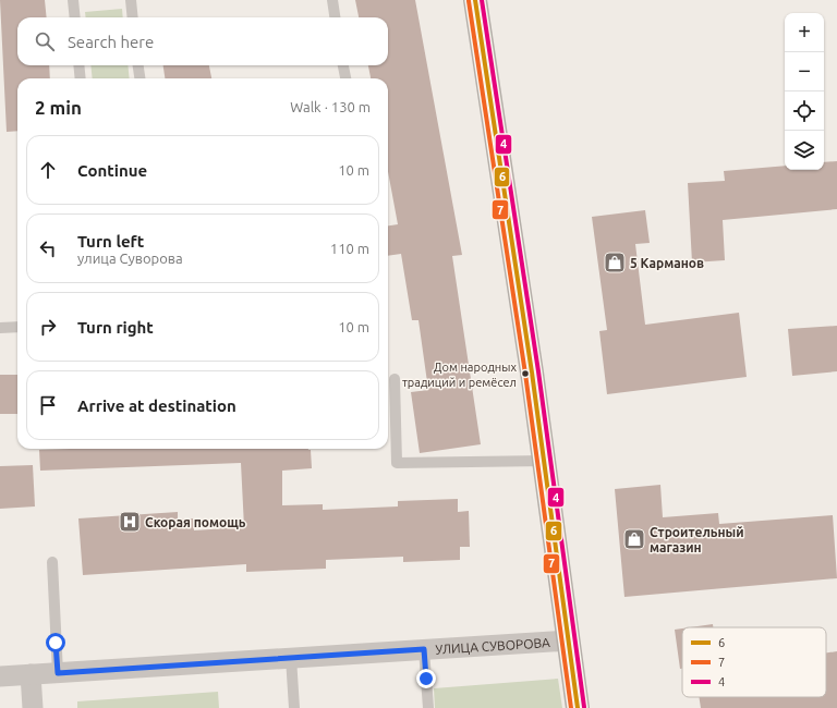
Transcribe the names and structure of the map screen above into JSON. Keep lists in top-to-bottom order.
{
  "streets": {
    "street": ["УЛИЦА СУВОРОВА"]
  },
  "places": {
    "shop": ["5 Карманов", "Строительный магазин"],
    "other": ["Дом народных традиций и ремёсел"],
    "hospital": ["Скорая помощь"]
  },
  "lines": ["transit line 6", "transit line 4", "transit line 7"],
  "legend": ["6", "7", "4"],
  "page": {
    "map_buttons": ["+", "−"],
    "search": "Search here",
    "heading": ["2 min", "Walk · 130 m"],
    "list": [
      ["Continue", "10 m"],
      ["Turn left", "улица Суворова", "110 m"],
      ["Turn right", "10 m"],
      "Arrive at destination"
    ]
  }
}
